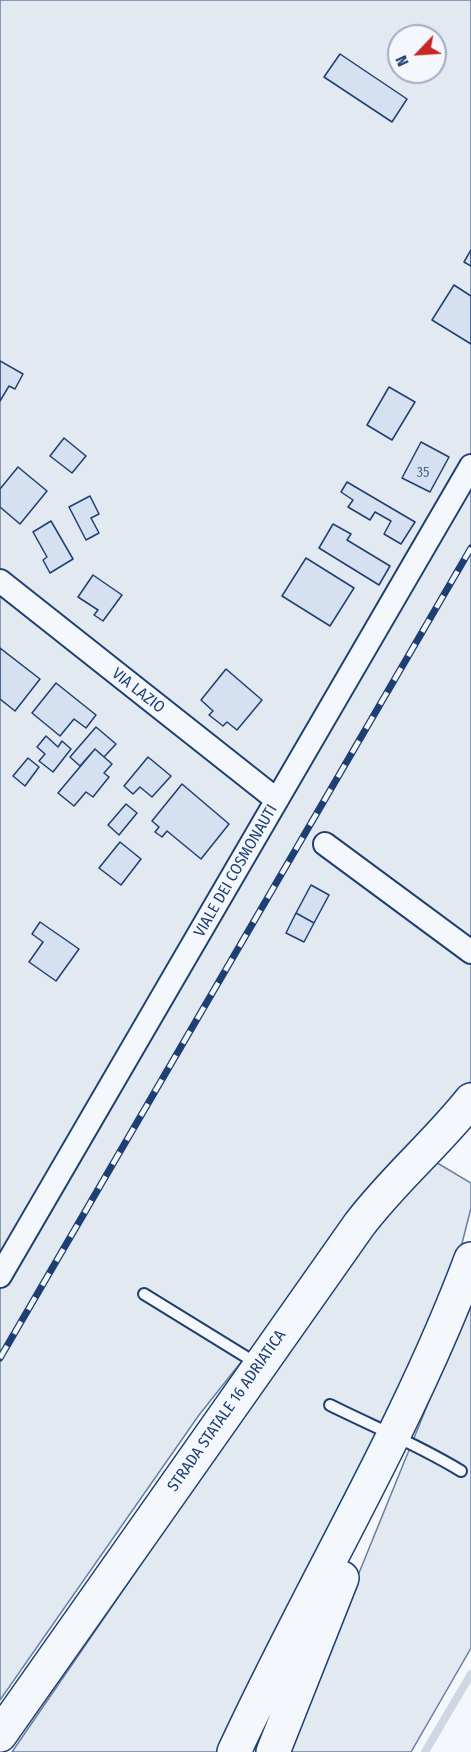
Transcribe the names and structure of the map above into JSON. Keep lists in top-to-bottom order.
{
  "streets": {
    "main road": ["STRADA STATALE 16 ADRIATICA"],
    "street": ["VIA LAZIO", "VIALE DEI COSMONAUTI"]
  },
  "crossings": [
    ["VIA LAZIO", "VIALE DEI COSMONAUTI"]
  ],
  "house_numbers": ["35"],
  "north": "bottom left"
}
